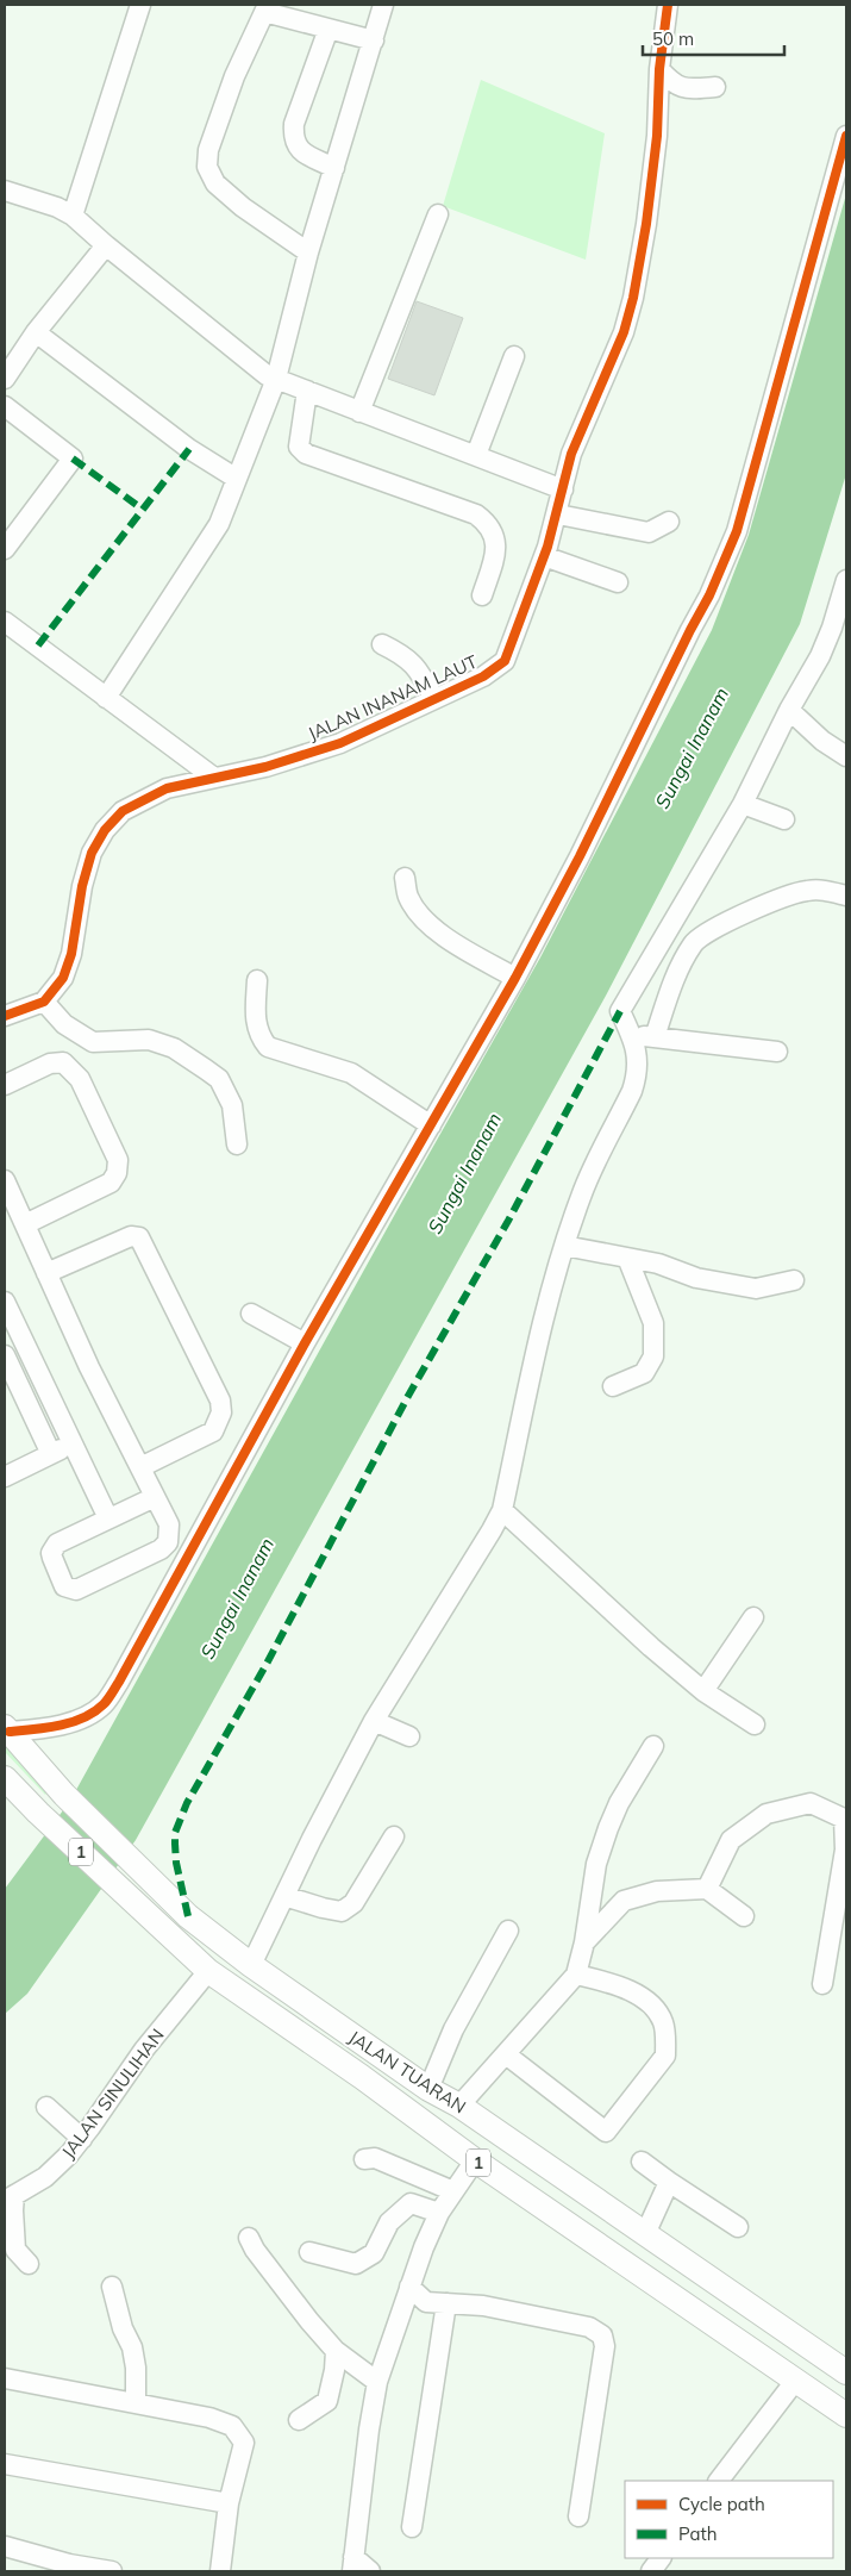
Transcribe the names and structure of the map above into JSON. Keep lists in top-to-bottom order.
{
  "streets": {
    "main road": ["1", "JALAN TUARAN"],
    "street": ["JALAN INANAM LAUT", "JALAN SINULIHAN"]
  },
  "crossings": [
    ["JALAN TUARAN", "JALAN SINULIHAN"]
  ],
  "water": ["Sungai Inanam"],
  "legend": ["Cycle path", "Path"],
  "scale_bar": "50 m"
}
